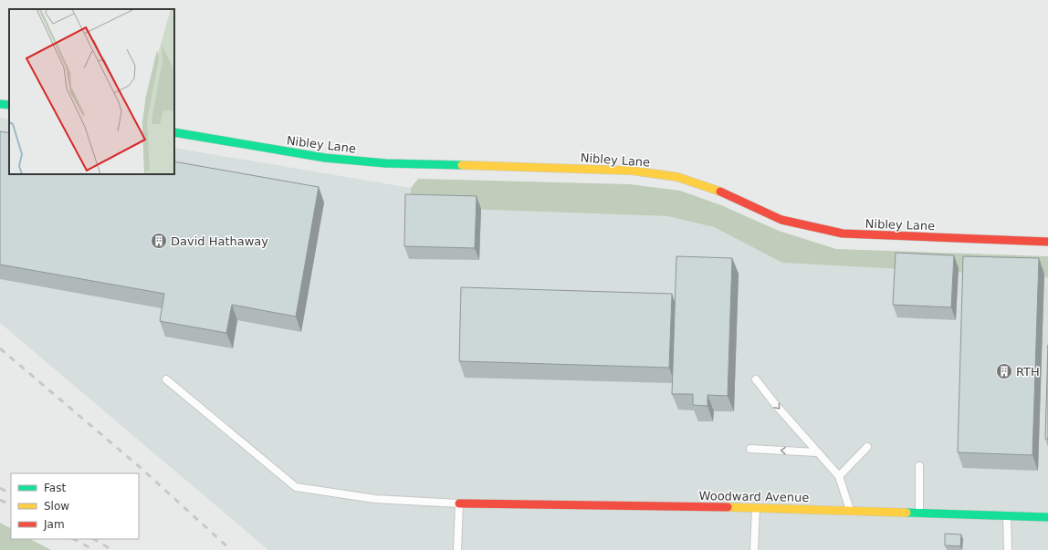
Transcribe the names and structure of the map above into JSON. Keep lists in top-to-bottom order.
{
  "streets": {
    "street": ["Nibley Lane", "Woodward Avenue"]
  },
  "places": {
    "building": ["David Hathaway", "RTH"]
  },
  "legend": ["Fast", "Slow", "Jam"]
}
